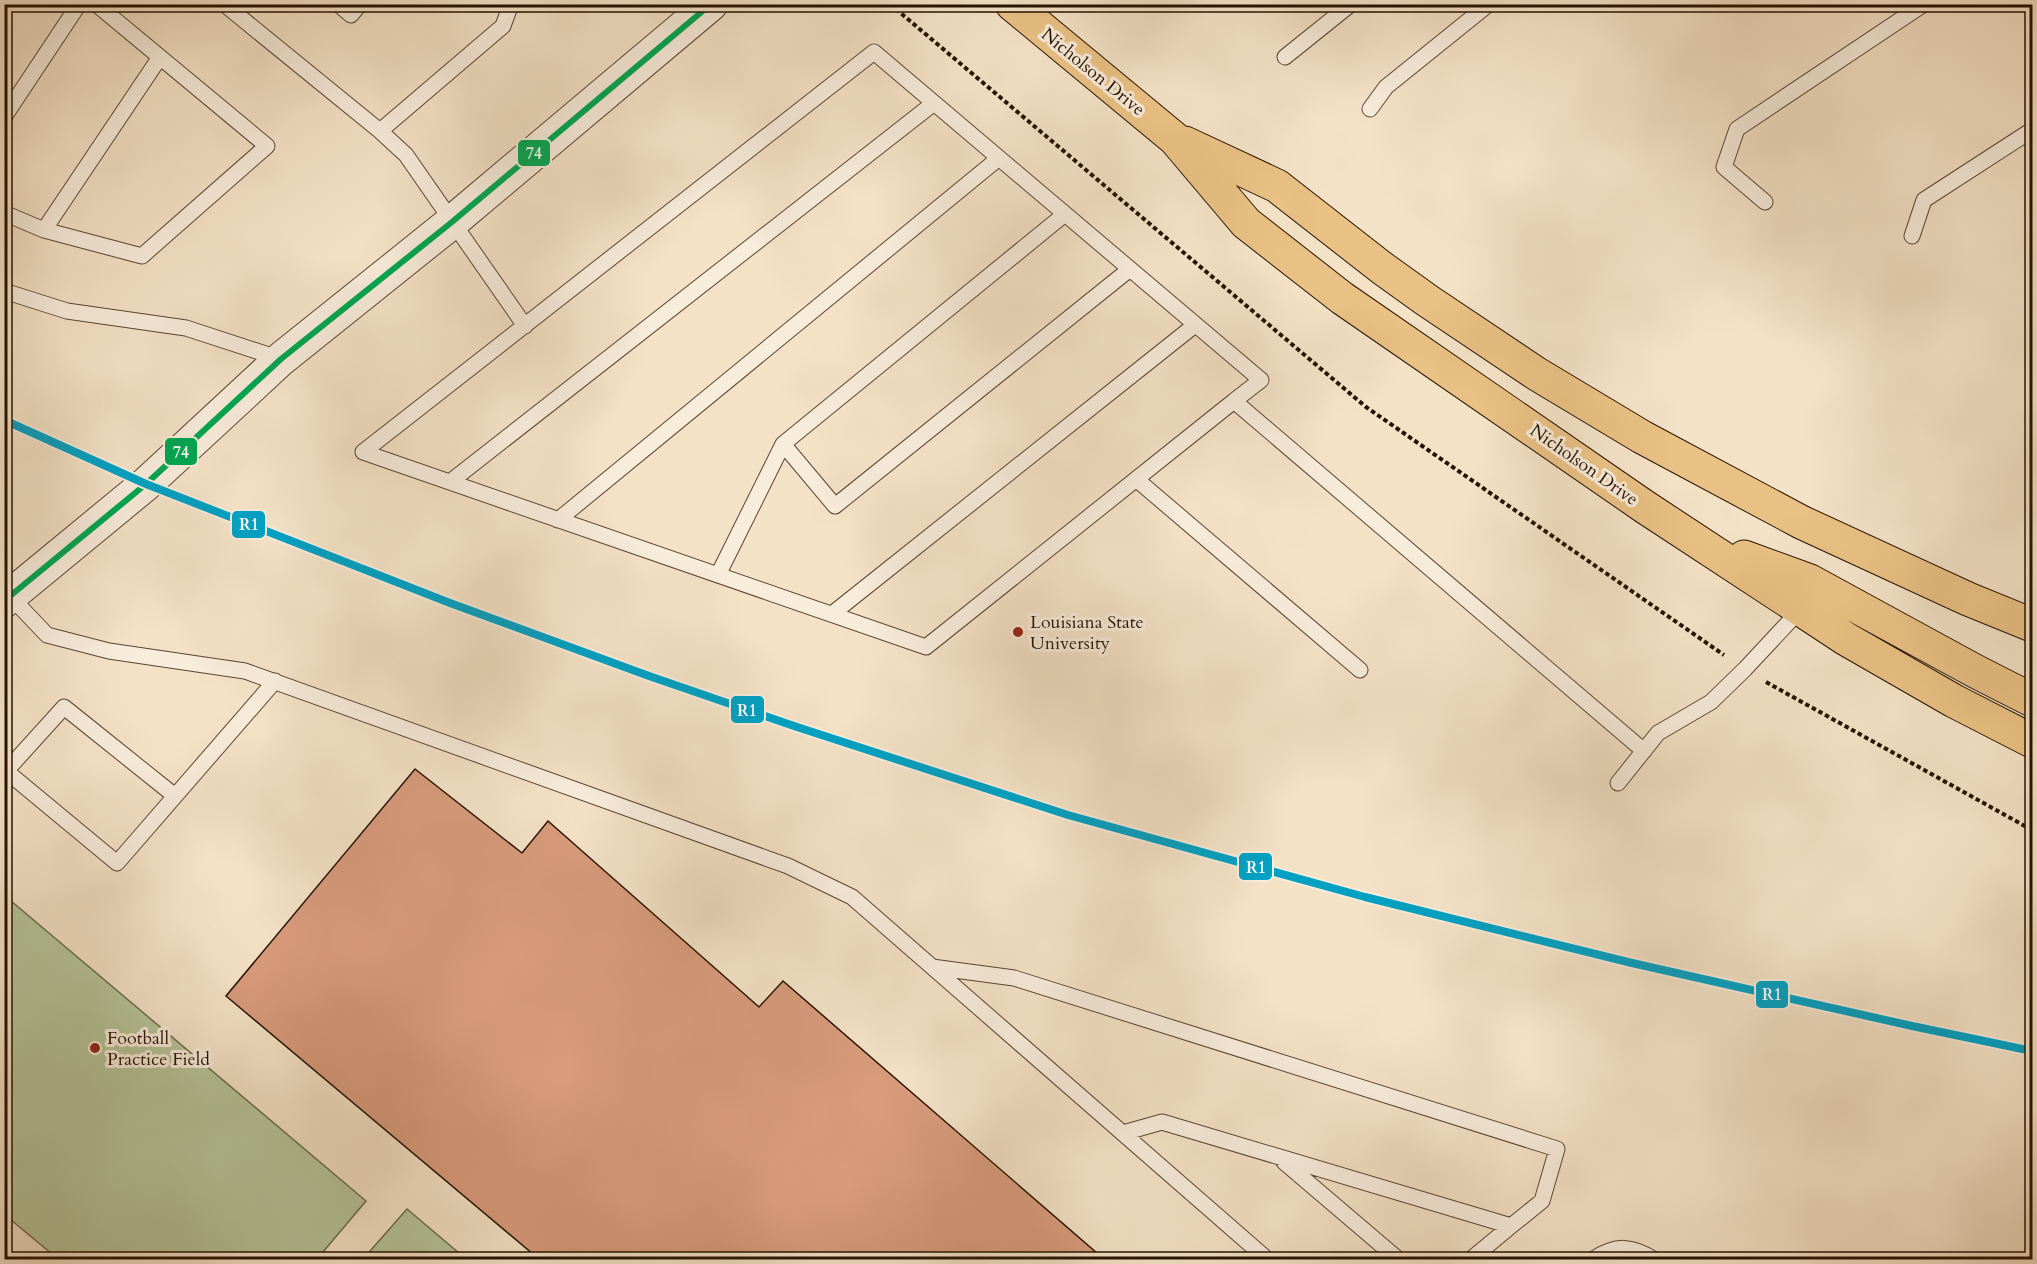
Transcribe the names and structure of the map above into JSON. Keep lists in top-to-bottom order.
{
  "streets": {
    "main road": ["Nicholson Drive"]
  },
  "places": ["Louisiana State University", "Football Practice Field"],
  "lines": ["transit line 74", "transit line R1"]
}
